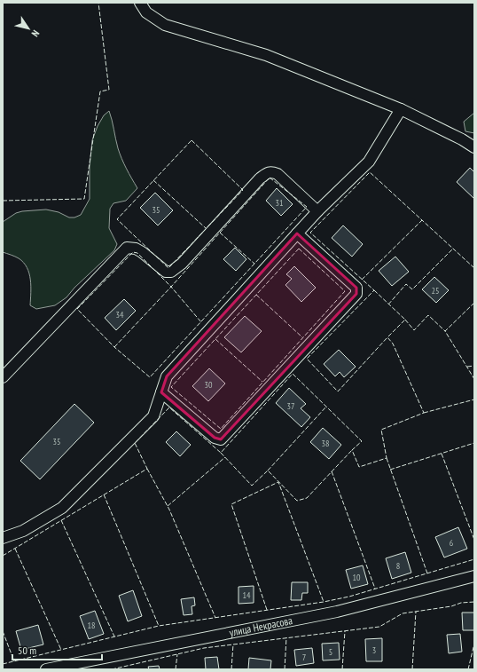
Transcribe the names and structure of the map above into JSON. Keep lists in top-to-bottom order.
{
  "streets": {
    "street": ["улица Некрасова"]
  },
  "house_numbers": [
    "31",
    "35",
    "25",
    "34",
    "30",
    "37",
    "35",
    "38",
    "6",
    "8",
    "10",
    "14",
    "18",
    "3",
    "5",
    "7"
  ],
  "scale_bar": "50 m",
  "north": "bottom right"
}
